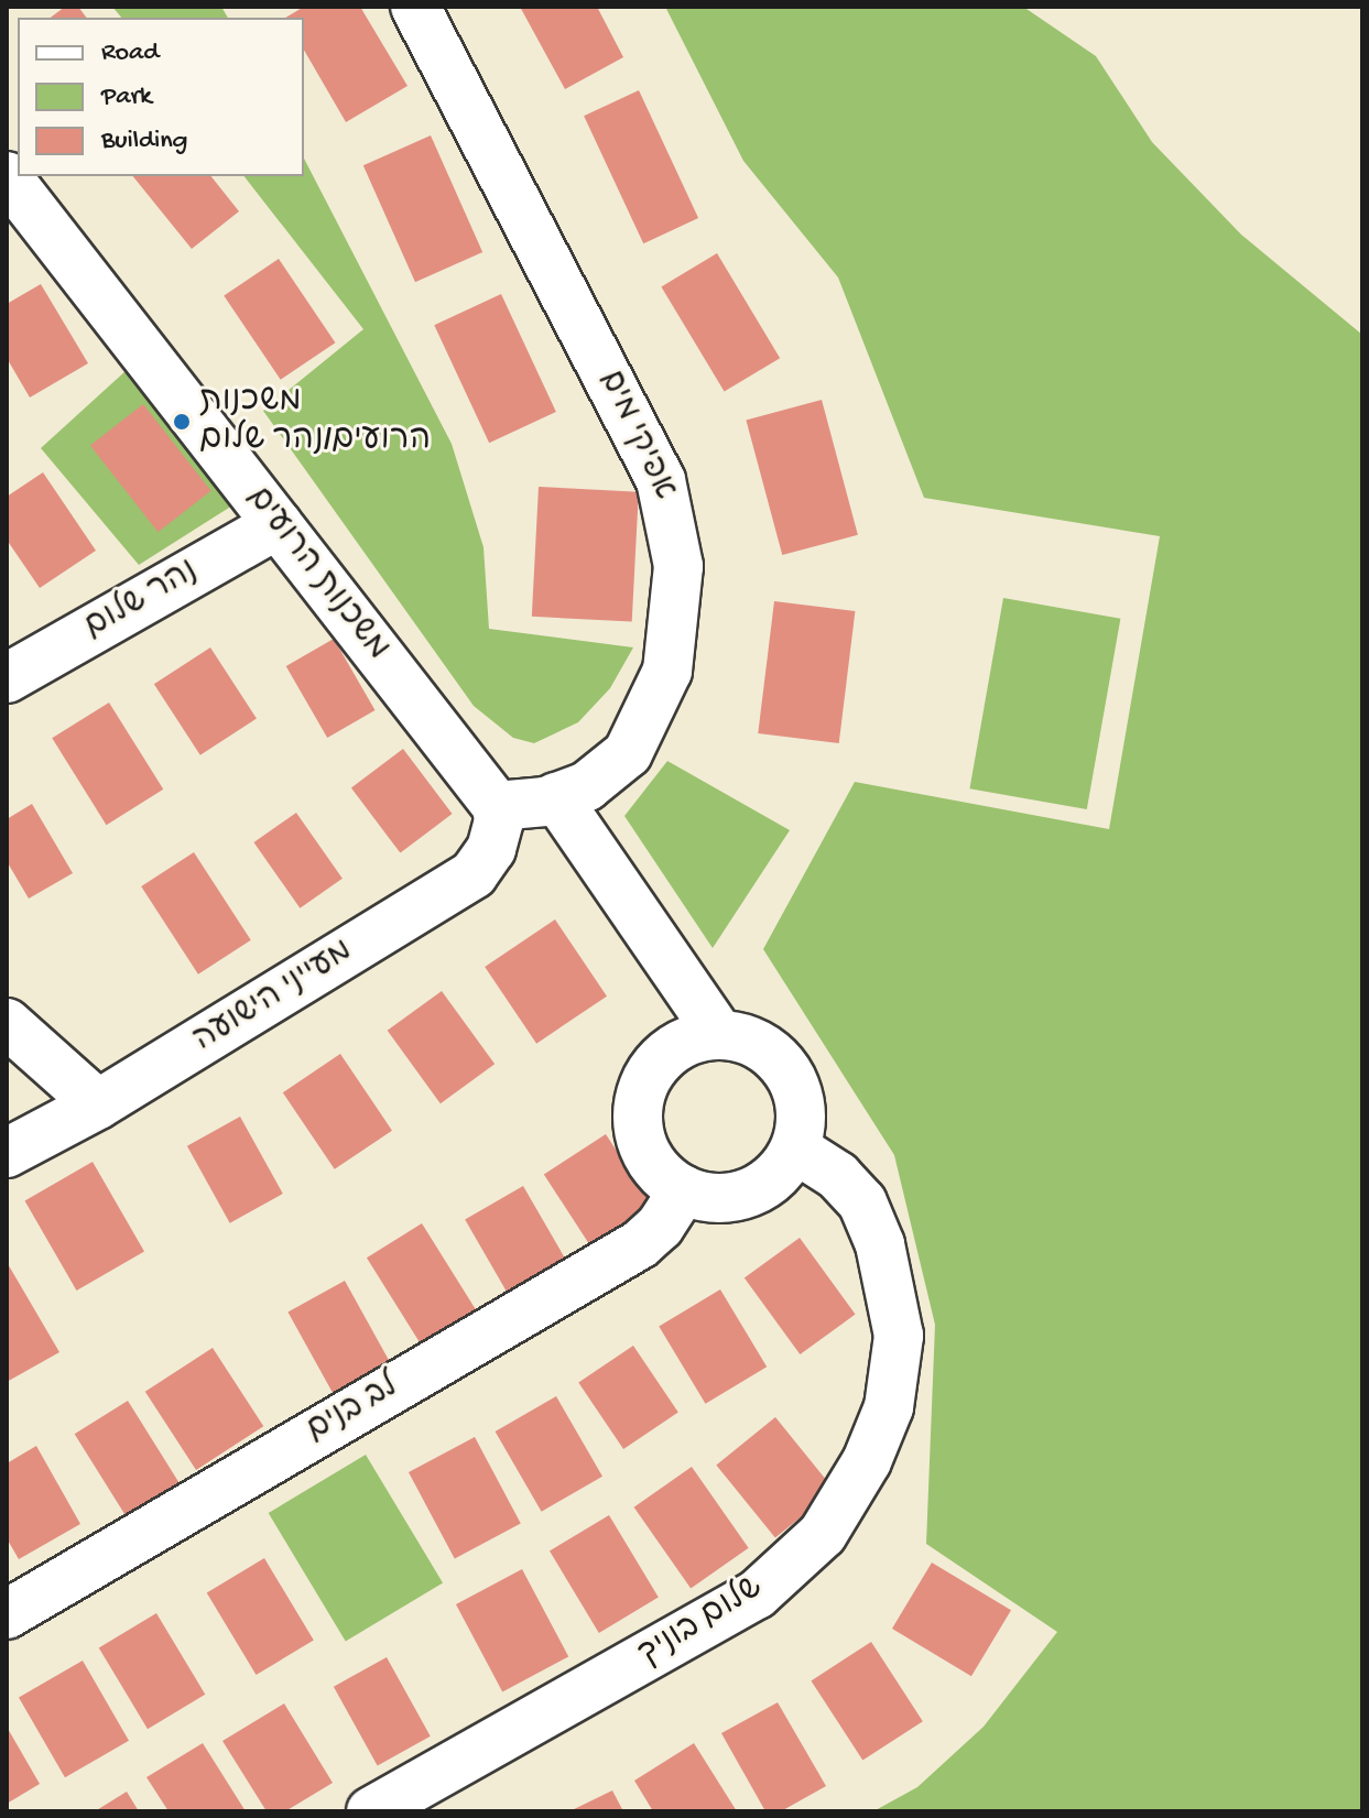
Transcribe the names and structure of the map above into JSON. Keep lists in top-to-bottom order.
{
  "streets": {
    "street": [
      "אפיקי מים",
      "משכנות הרועים",
      "נהר שלום",
      "מעייני הישועה",
      "לב בנים",
      "שלום בוניך"
    ]
  },
  "crossings": [
    ["אפיקי מים", "משכנות הרועים"],
    ["אפיקי מים", "מעייני הישועה"],
    ["משכנות הרועים", "נהר שלום"],
    ["משכנות הרועים", "מעייני הישועה"],
    ["לב בנים", "שלום בוניך"]
  ],
  "places": ["משכנות הרועים/נהר שלום"],
  "legend": ["Road", "Park", "Building"]
}
